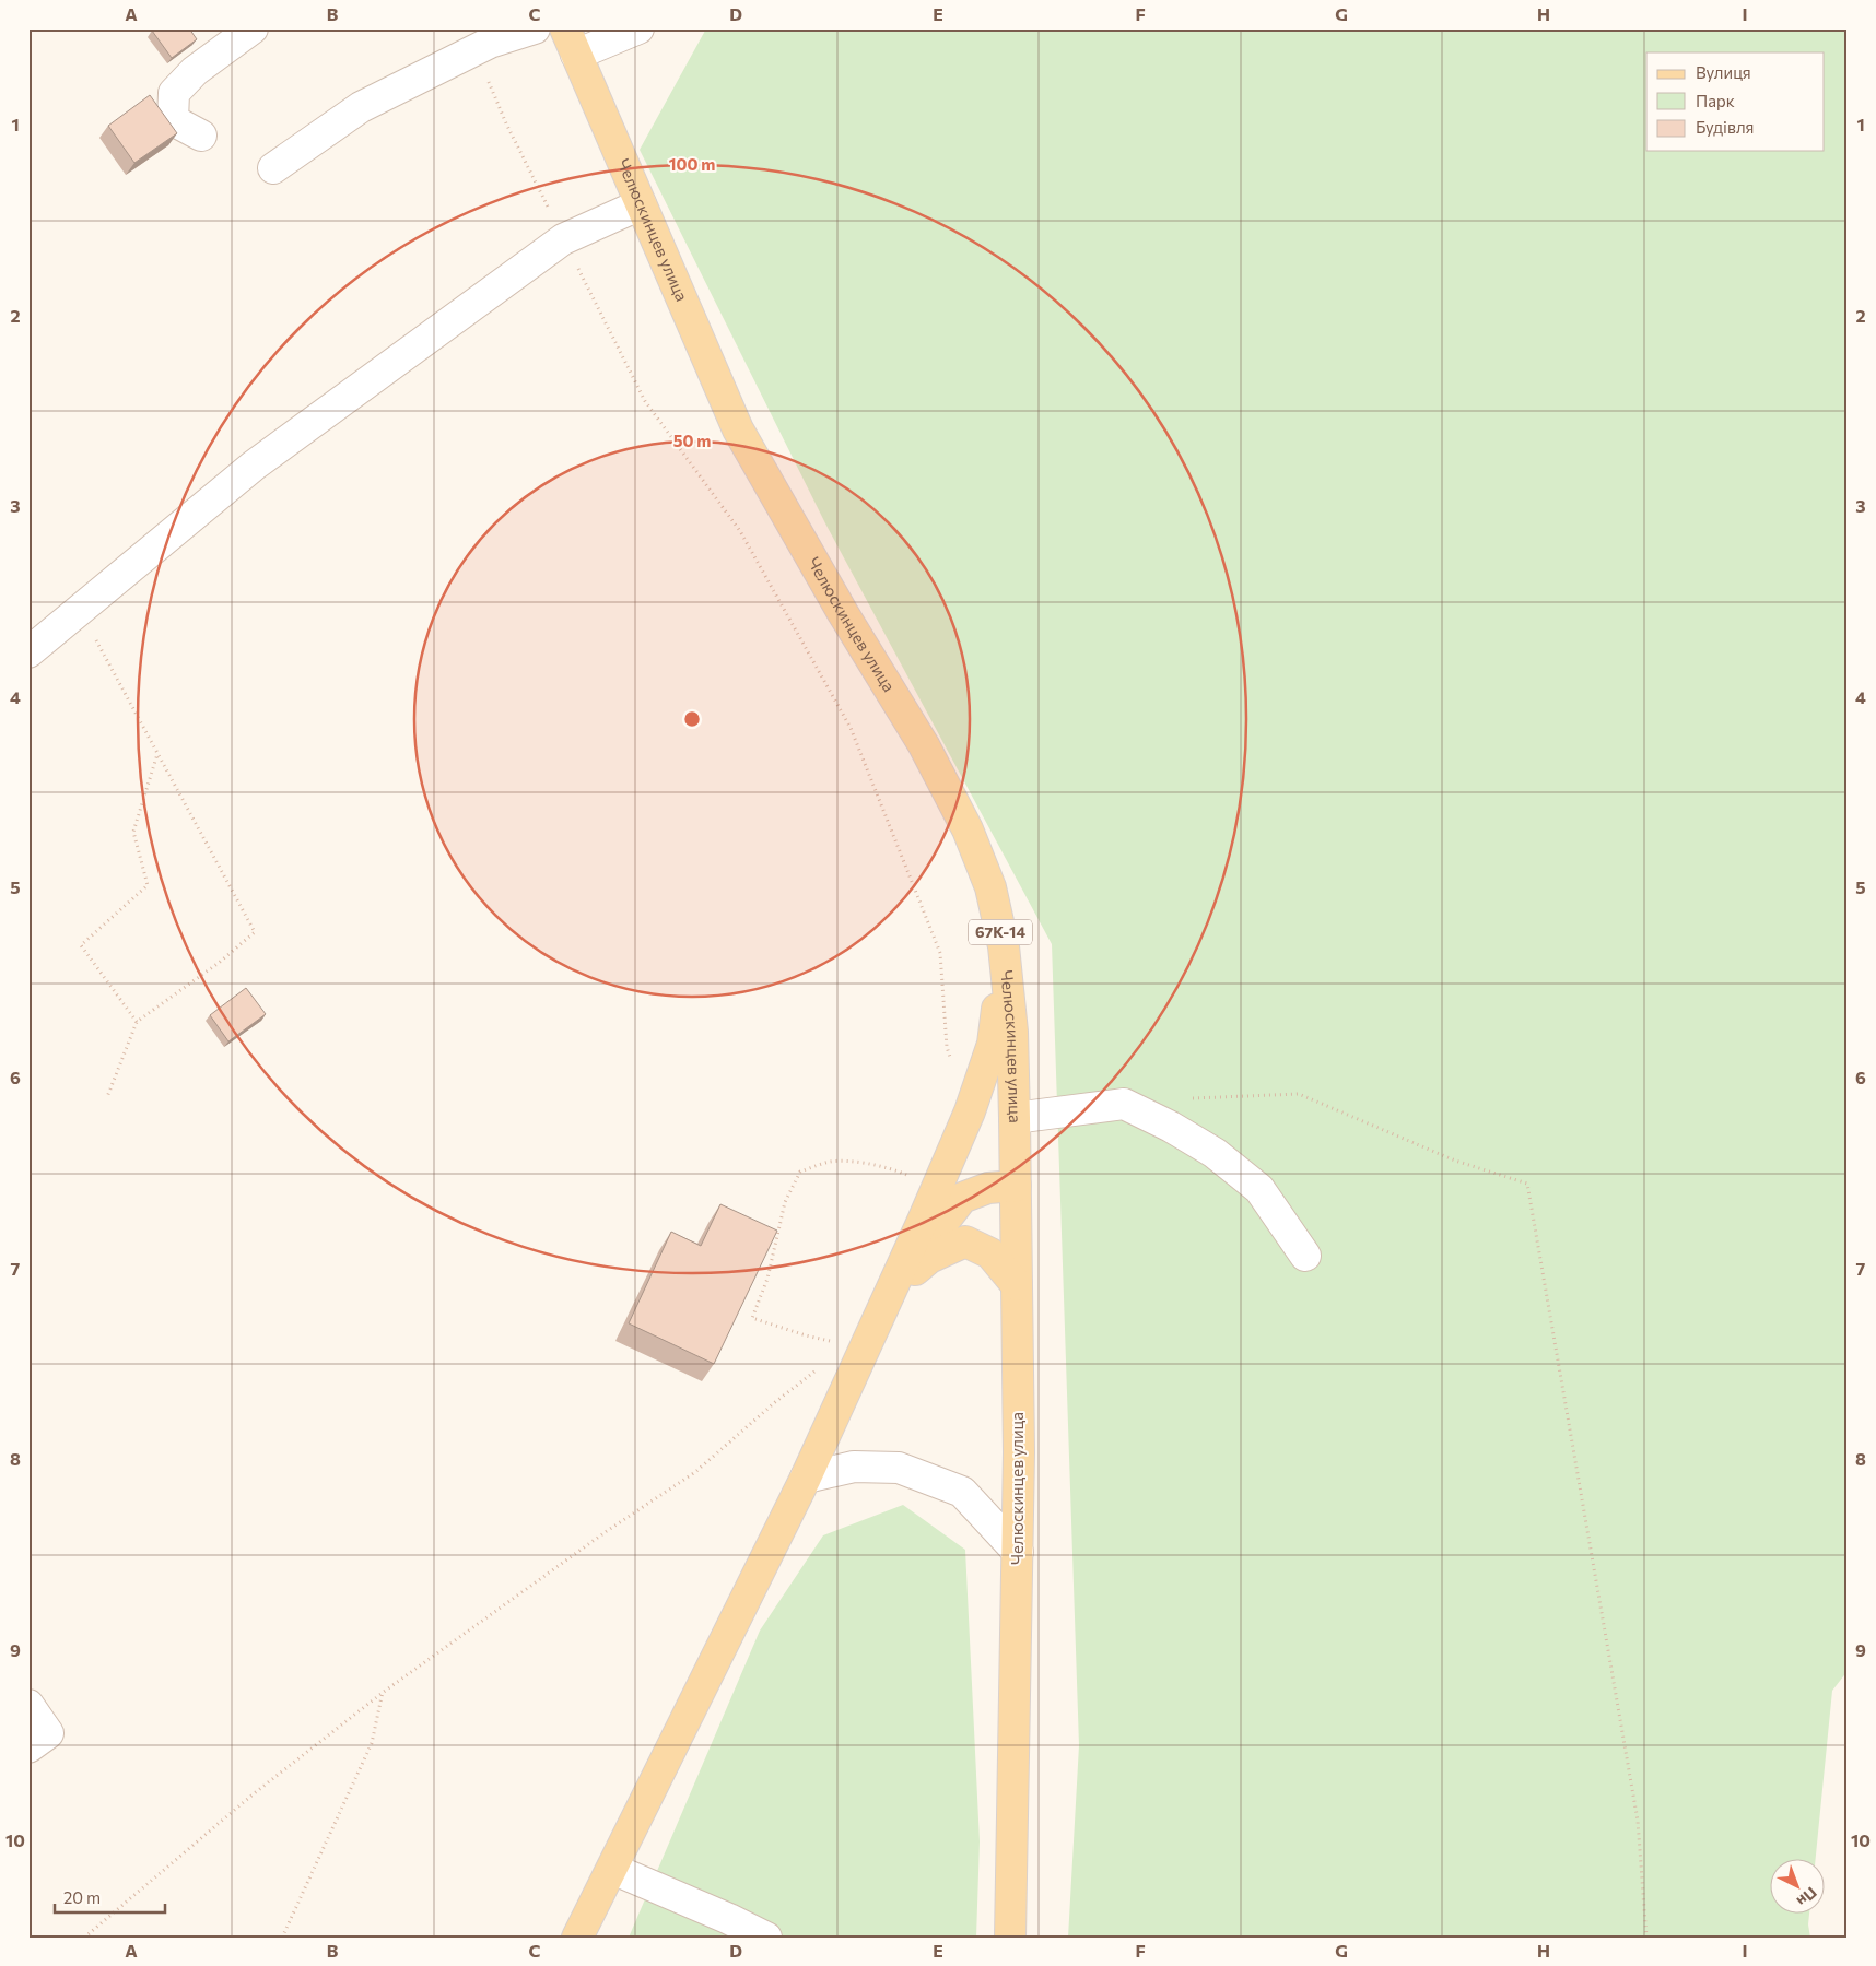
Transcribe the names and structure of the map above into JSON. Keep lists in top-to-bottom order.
{
  "streets": {
    "main road": ["Челюскинцев улица", "67К-14"]
  },
  "legend": ["Вулиця", "Парк", "Будівля"],
  "scale_bar": "20 m",
  "north": "bottom right",
  "grid": {
    "columns": [
      "A",
      "B",
      "C",
      "D",
      "E",
      "F",
      "G",
      "H",
      "I"
    ],
    "rows": [
      "1",
      "2",
      "3",
      "4",
      "5",
      "6",
      "7",
      "8",
      "9",
      "10"
    ]
  },
  "rings": ["100 m", "50 m"]
}
